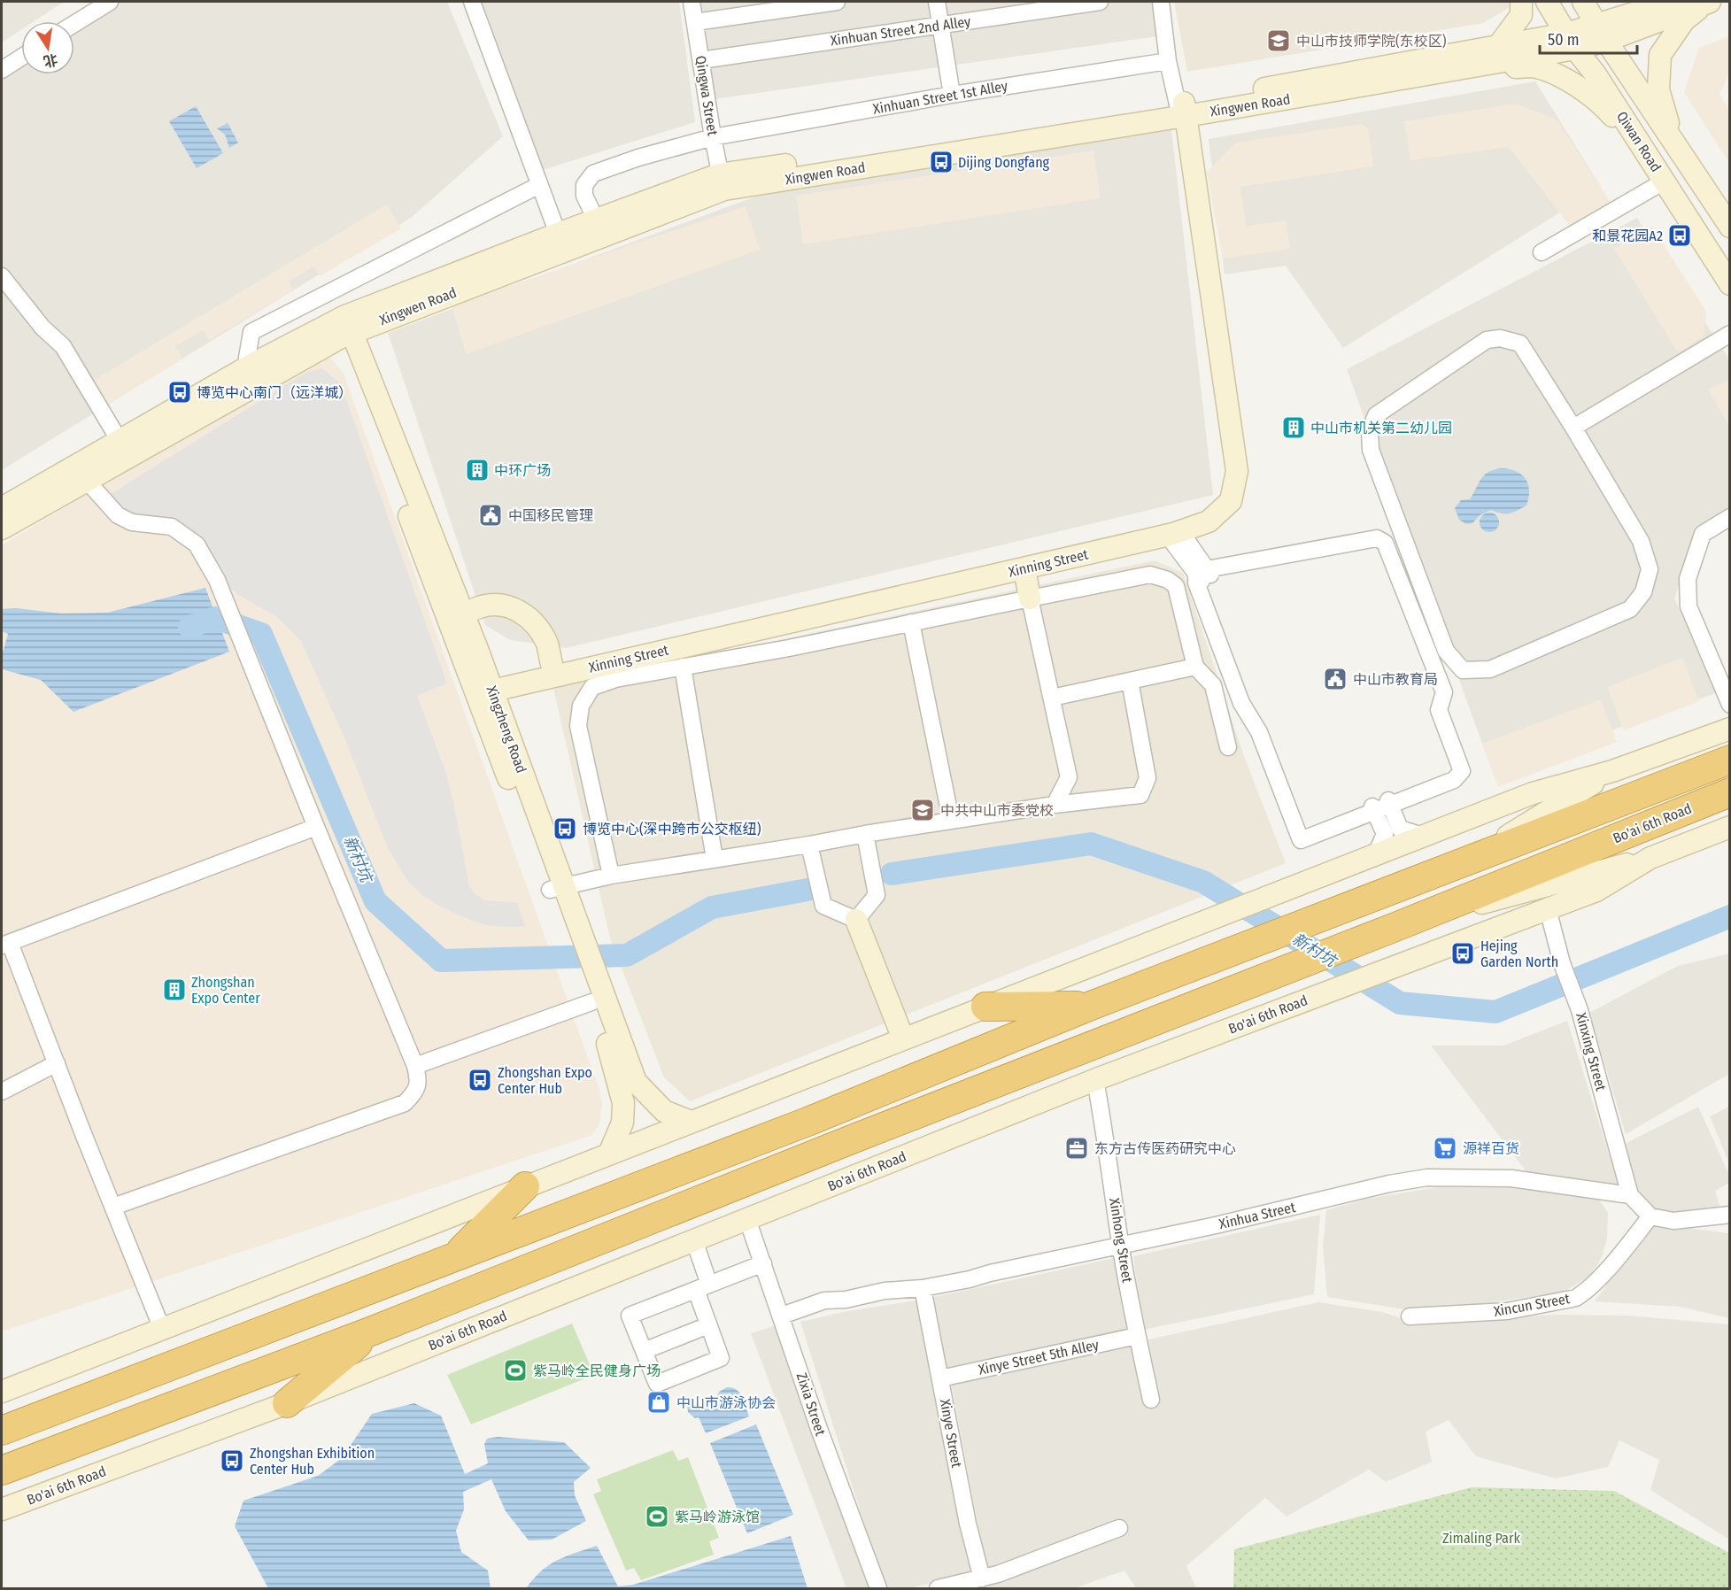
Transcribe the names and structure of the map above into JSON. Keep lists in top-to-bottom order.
{
  "streets": {
    "highway": ["Bo'ai 6th Road"],
    "street": [
      "Xinhuan Street 2nd Alley",
      "Qingwa Street",
      "Xinhuan Street 1st Alley",
      "Xingwen Road",
      "Qiwan Road",
      "Xinning Street",
      "Xingzheng Road",
      "Xinxing Street",
      "Xinhua Street",
      "Xinhong Street",
      "Xincun Street",
      "Xinye Street 5th Alley",
      "Zixia Street",
      "Xinye Street"
    ]
  },
  "crossings": [
    ["Xinhuan Street 2nd Alley", "Qingwa Street"],
    ["Qingwa Street", "Xinhuan Street 1st Alley"],
    ["Qingwa Street", "Xingwen Road"],
    ["Xinhuan Street 1st Alley", "Xingwen Road"],
    ["Xingwen Road", "Qiwan Road"],
    ["Xingwen Road", "Xinning Street"],
    ["Xingwen Road", "Xingzheng Road"],
    ["Xinning Street", "Xingzheng Road"],
    ["Bo'ai 6th Road", "Xinxing Street"],
    ["Bo'ai 6th Road", "Xinhong Street"],
    ["Bo'ai 6th Road", "Zixia Street"],
    ["Xinxing Street", "Xinhua Street"],
    ["Xinhua Street", "Xinhong Street"],
    ["Xinhua Street", "Zixia Street"],
    ["Xinhua Street", "Xinye Street"],
    ["Xinhong Street", "Xinye Street 5th Alley"],
    ["Xinye Street 5th Alley", "Xinye Street"]
  ],
  "water": ["新村坑"],
  "parks": ["Zimaling Park"],
  "places": {
    "school or university": ["中山市技师学院(东校区)", "中共中山市委党校"],
    "bus stop": [
      "Dijing Dongfang",
      "和景花园A2",
      "博览中心南门（远洋城）",
      "博览中心(深中跨市公交枢纽)",
      "Hejing Garden North",
      "Zhongshan Expo Center Hub",
      "Zhongshan Exhibition Center Hub"
    ],
    "building": ["中山市机关第二幼儿园", "中环广场", "Zhongshan Expo Center"],
    "public building": ["中国移民管理", "中山市教育局"],
    "office": ["东方古传医药研究中心"],
    "supermarket": ["源祥百货"],
    "sports": ["紫马岭全民健身广场", "紫马岭游泳馆"],
    "shop": ["中山市游泳协会"]
  },
  "scale_bar": "50 m",
  "north": "bottom"
}
